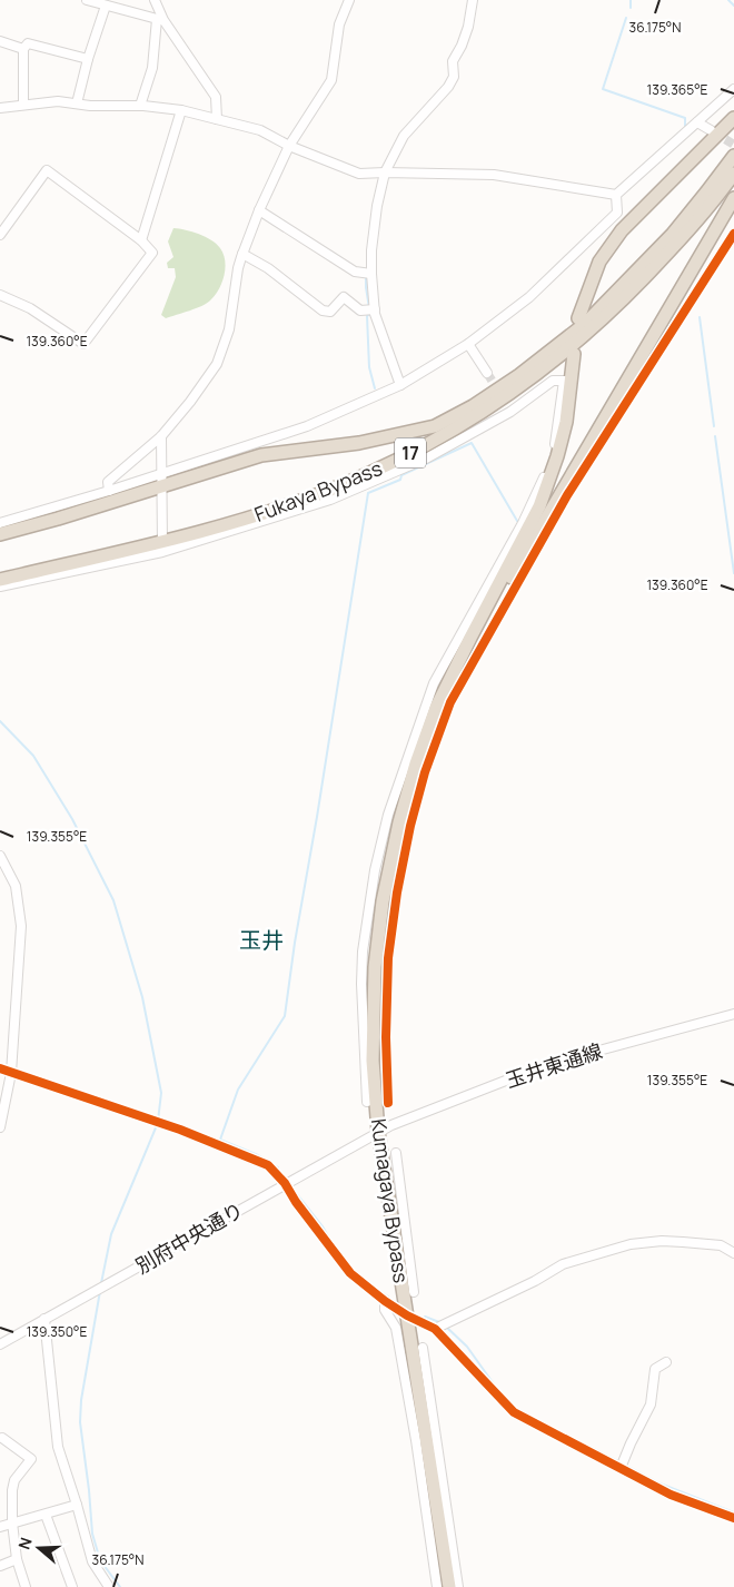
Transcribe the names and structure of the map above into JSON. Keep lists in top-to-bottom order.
{
  "streets": {
    "highway": ["17", "Fukaya Bypass", "Kumagaya Bypass"],
    "street": ["玉井東通線", "別府中央通り"]
  },
  "crossings": [
    ["玉井東通線", "Kumagaya Bypass"],
    ["玉井東通線", "別府中央通り"],
    ["Kumagaya Bypass", "別府中央通り"]
  ],
  "districts": ["玉井"],
  "north": "left",
  "coordinates": [
    "36.175°N",
    "139.365°E",
    "139.360°E",
    "139.355°E",
    "139.350°E"
  ]
}
